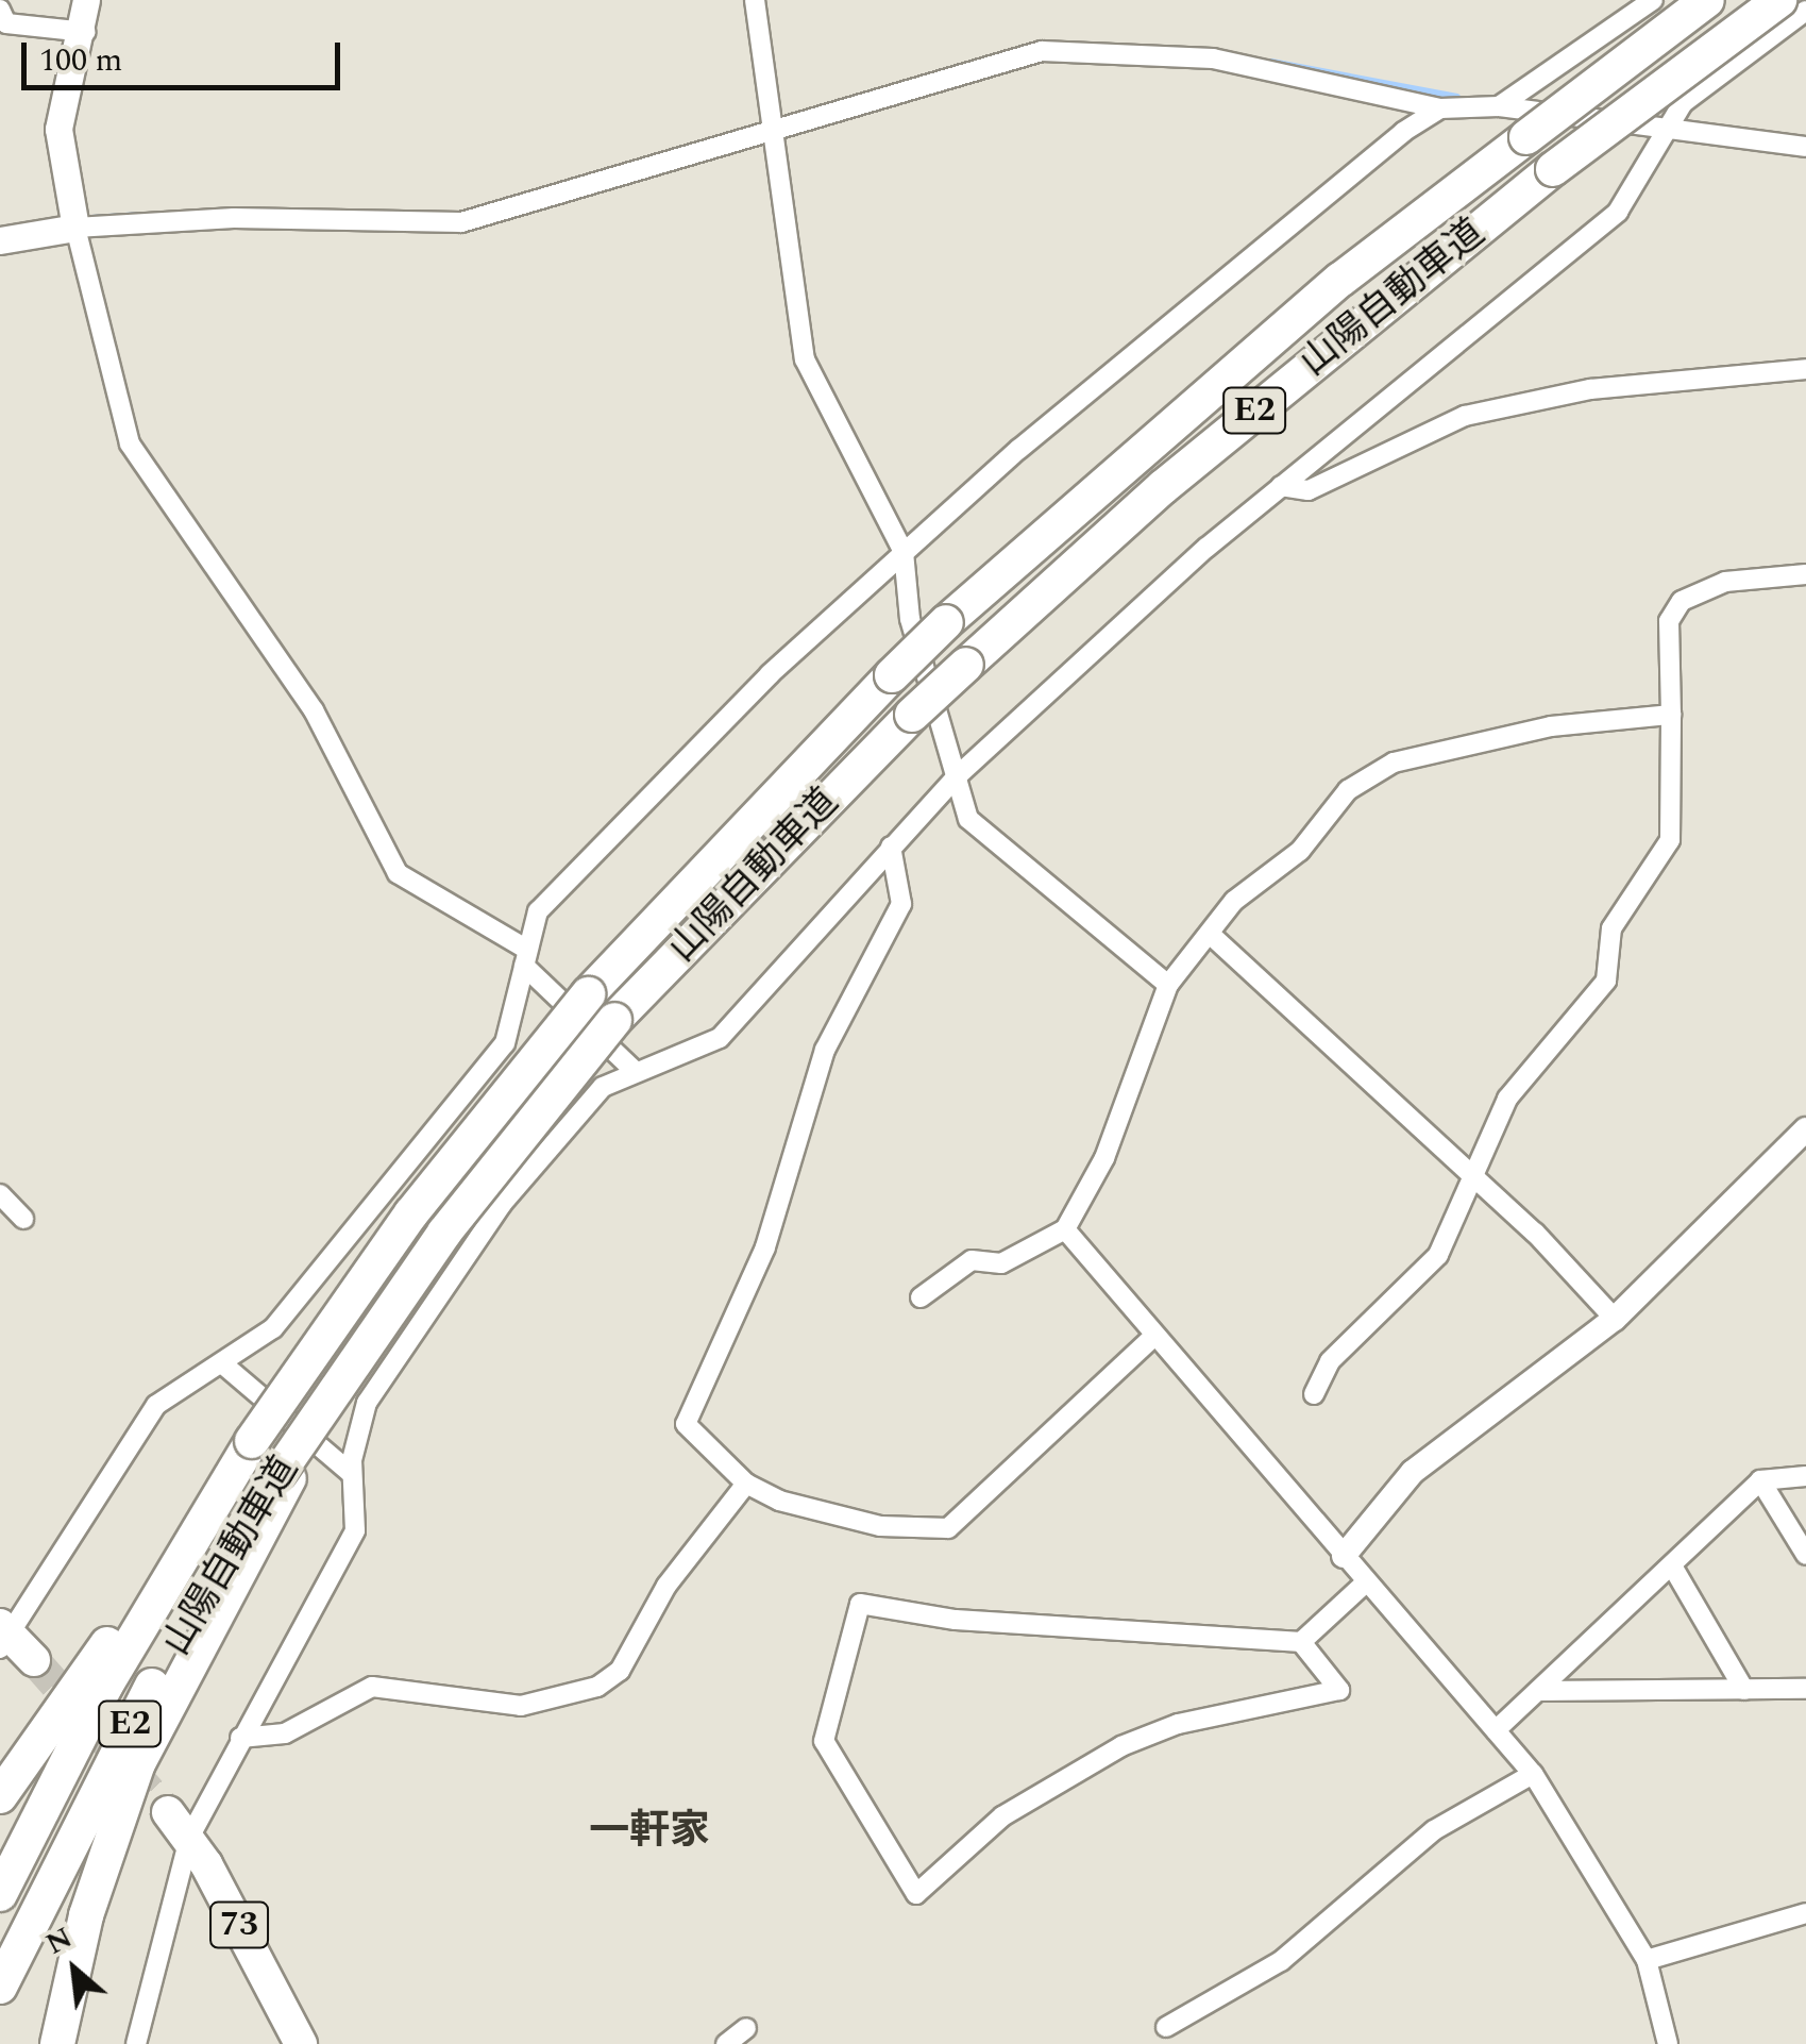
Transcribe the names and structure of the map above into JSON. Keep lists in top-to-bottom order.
{
  "streets": {
    "highway": ["山陽自動車道", "E2"],
    "main road": ["73"]
  },
  "districts": ["一軒家"],
  "scale_bar": "100 m",
  "north": "top left"
}
